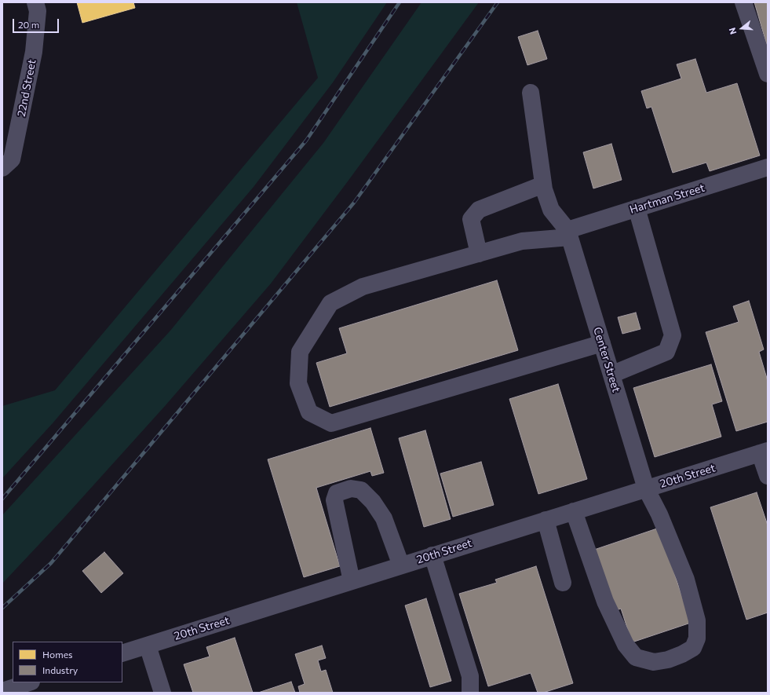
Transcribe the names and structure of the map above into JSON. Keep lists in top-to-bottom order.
{
  "streets": {
    "street": [
      "22nd Street",
      "Hartman Street",
      "Center Street",
      "20th Street"
    ]
  },
  "crossings": [
    ["Hartman Street", "Center Street"],
    ["Center Street", "20th Street"]
  ],
  "legend": ["Homes", "Industry"],
  "scale_bar": "20 m",
  "north": "left"
}
